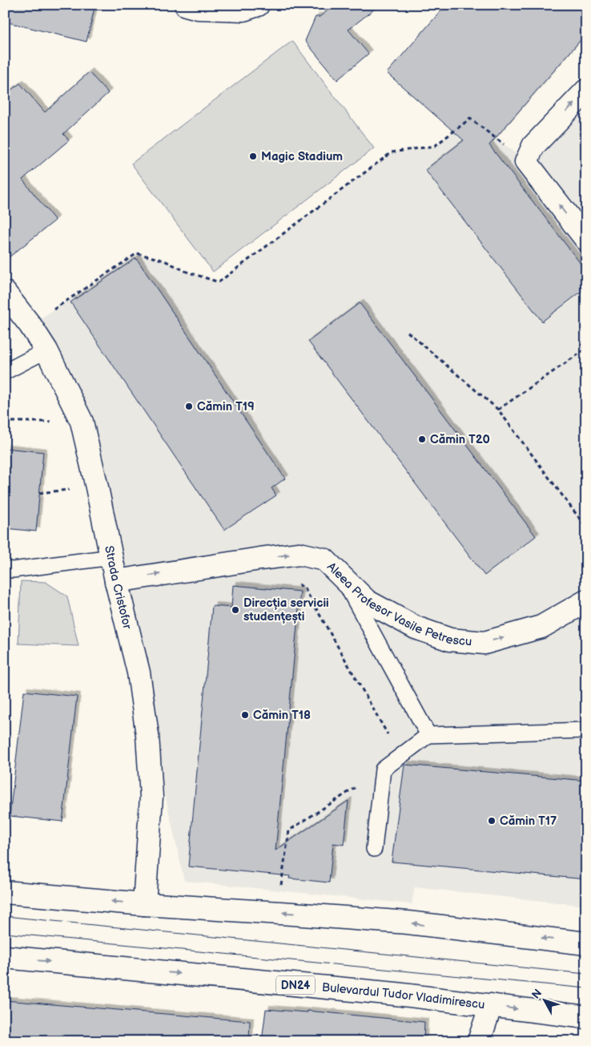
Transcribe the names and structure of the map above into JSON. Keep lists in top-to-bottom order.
{
  "streets": {
    "street": [
      "Strada Cristofor",
      "Aleea Profesor Vasile Petrescu",
      "DN24",
      "Bulevardul Tudor Vladimirescu"
    ]
  },
  "crossings": [
    ["Strada Cristofor", "Aleea Profesor Vasile Petrescu"]
  ],
  "one_way": ["Aleea Profesor Vasile Petrescu"],
  "places": [
    "Magic Stadium",
    "Cămin T19",
    "Cămin T20",
    "Direcția servicii studențești",
    "Cămin T18",
    "Cămin T17"
  ],
  "north": "top left"
}
